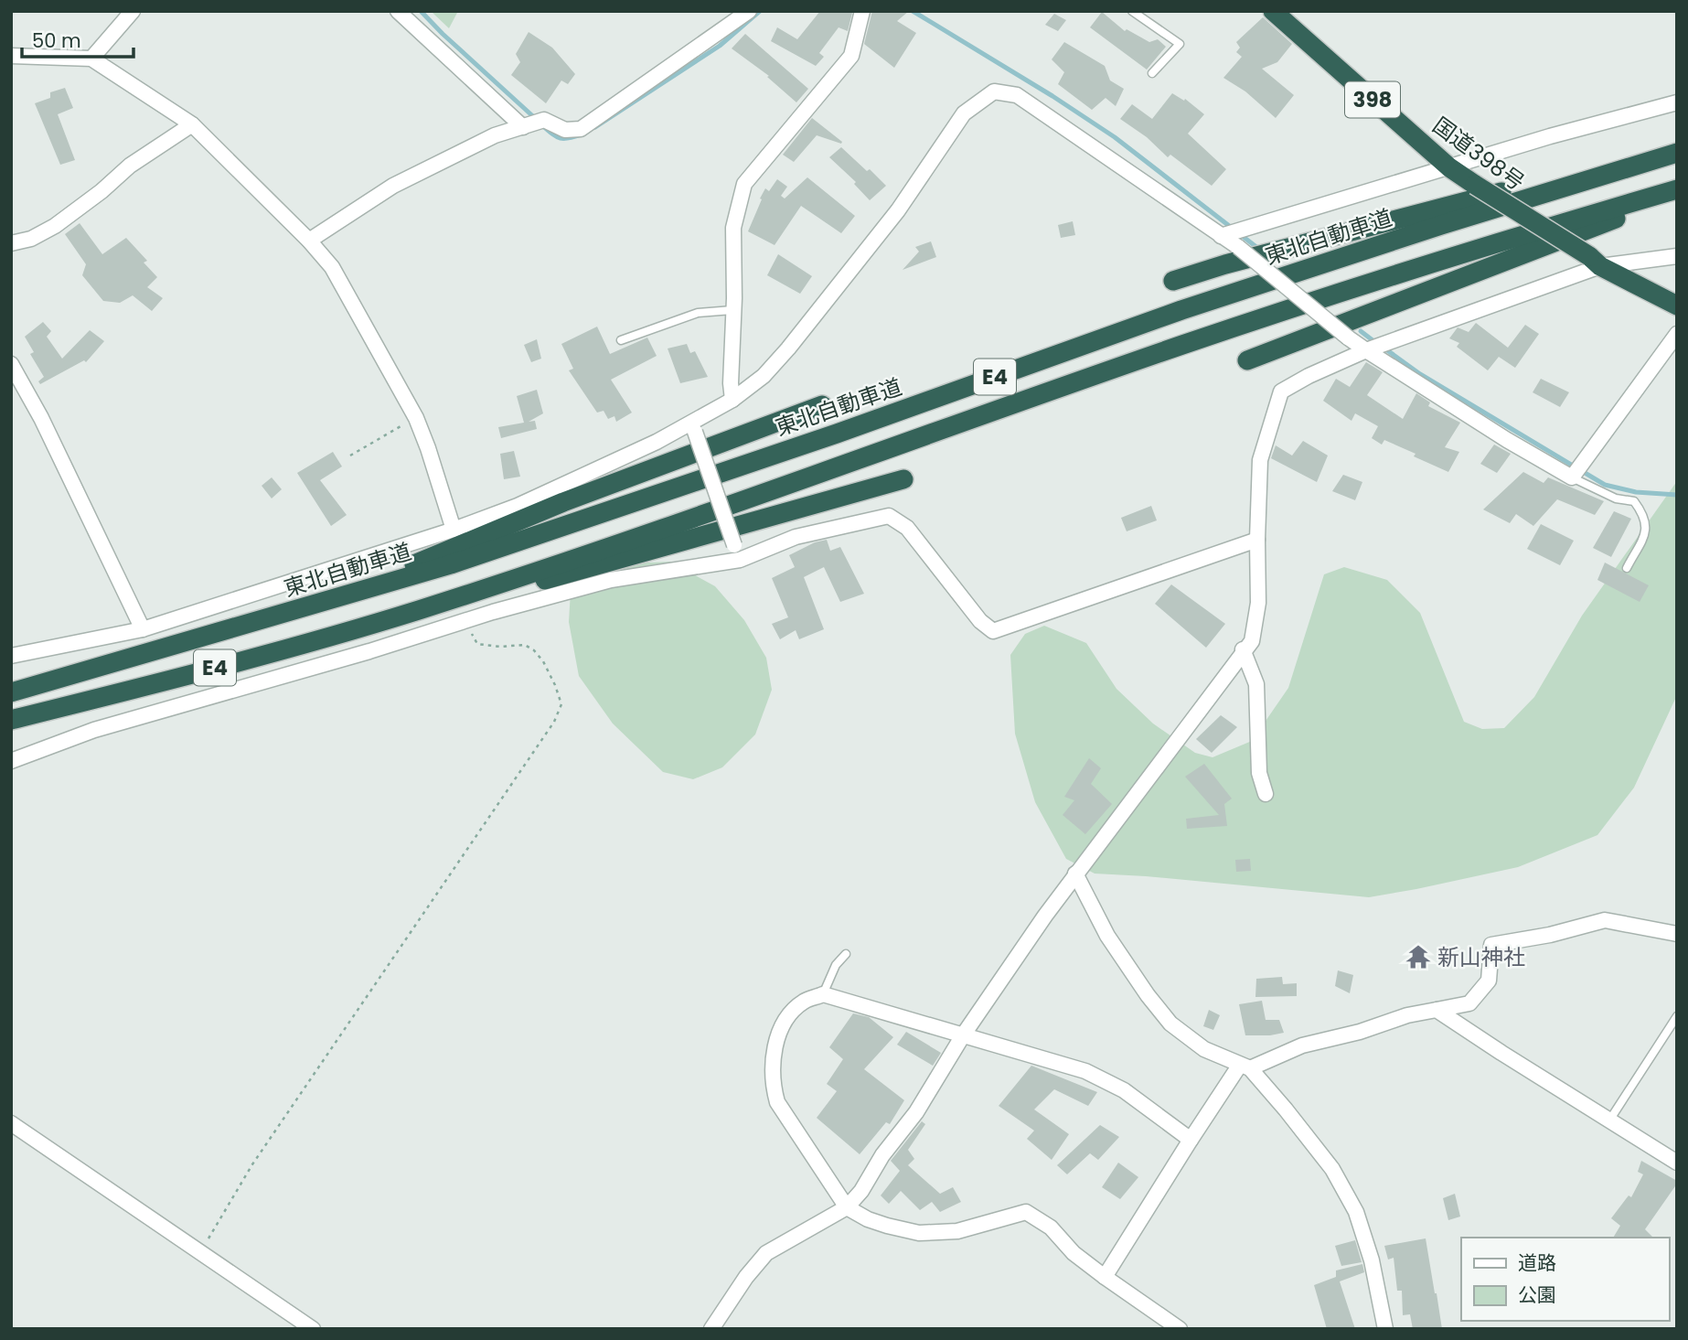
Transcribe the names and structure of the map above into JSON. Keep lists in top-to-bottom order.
{
  "streets": {
    "highway": [
      "398",
      "国道398号",
      "東北自動車道",
      "E4"
    ]
  },
  "places": {
    "temple": ["新山神社"]
  },
  "legend": ["道路", "公園"],
  "scale_bar": "50 m"
}
